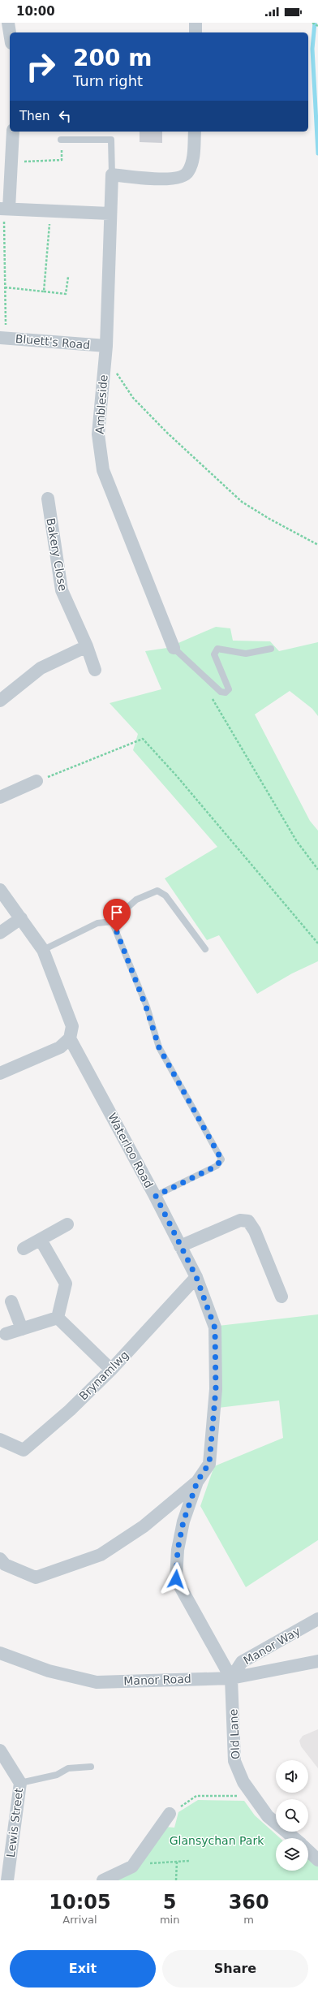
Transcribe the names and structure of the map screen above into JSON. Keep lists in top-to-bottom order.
{
  "streets": {
    "street": [
      "Bluett's Road",
      "Ambleside",
      "Bakery Close",
      "Waterloo Road",
      "Brynamlwg",
      "Manor Way",
      "Manor Road",
      "Old Lane",
      "Lewis Street"
    ]
  },
  "crossings": [
    ["Bluett's Road", "Ambleside"],
    ["Waterloo Road", "Brynamlwg"],
    ["Waterloo Road", "Manor Way"],
    ["Waterloo Road", "Manor Road"],
    ["Waterloo Road", "Old Lane"],
    ["Manor Way", "Manor Road"],
    ["Manor Way", "Old Lane"],
    ["Manor Road", "Old Lane"]
  ],
  "parks": ["Glansychan Park"],
  "page": {
    "status": "10:00",
    "turn": ["200 m", "Turn right"],
    "then": "Then",
    "eta": [
      "10:05",
      "Arrival",
      "5",
      "min",
      "360",
      "m"
    ],
    "buttons": ["Exit", "Share"]
  }
}
